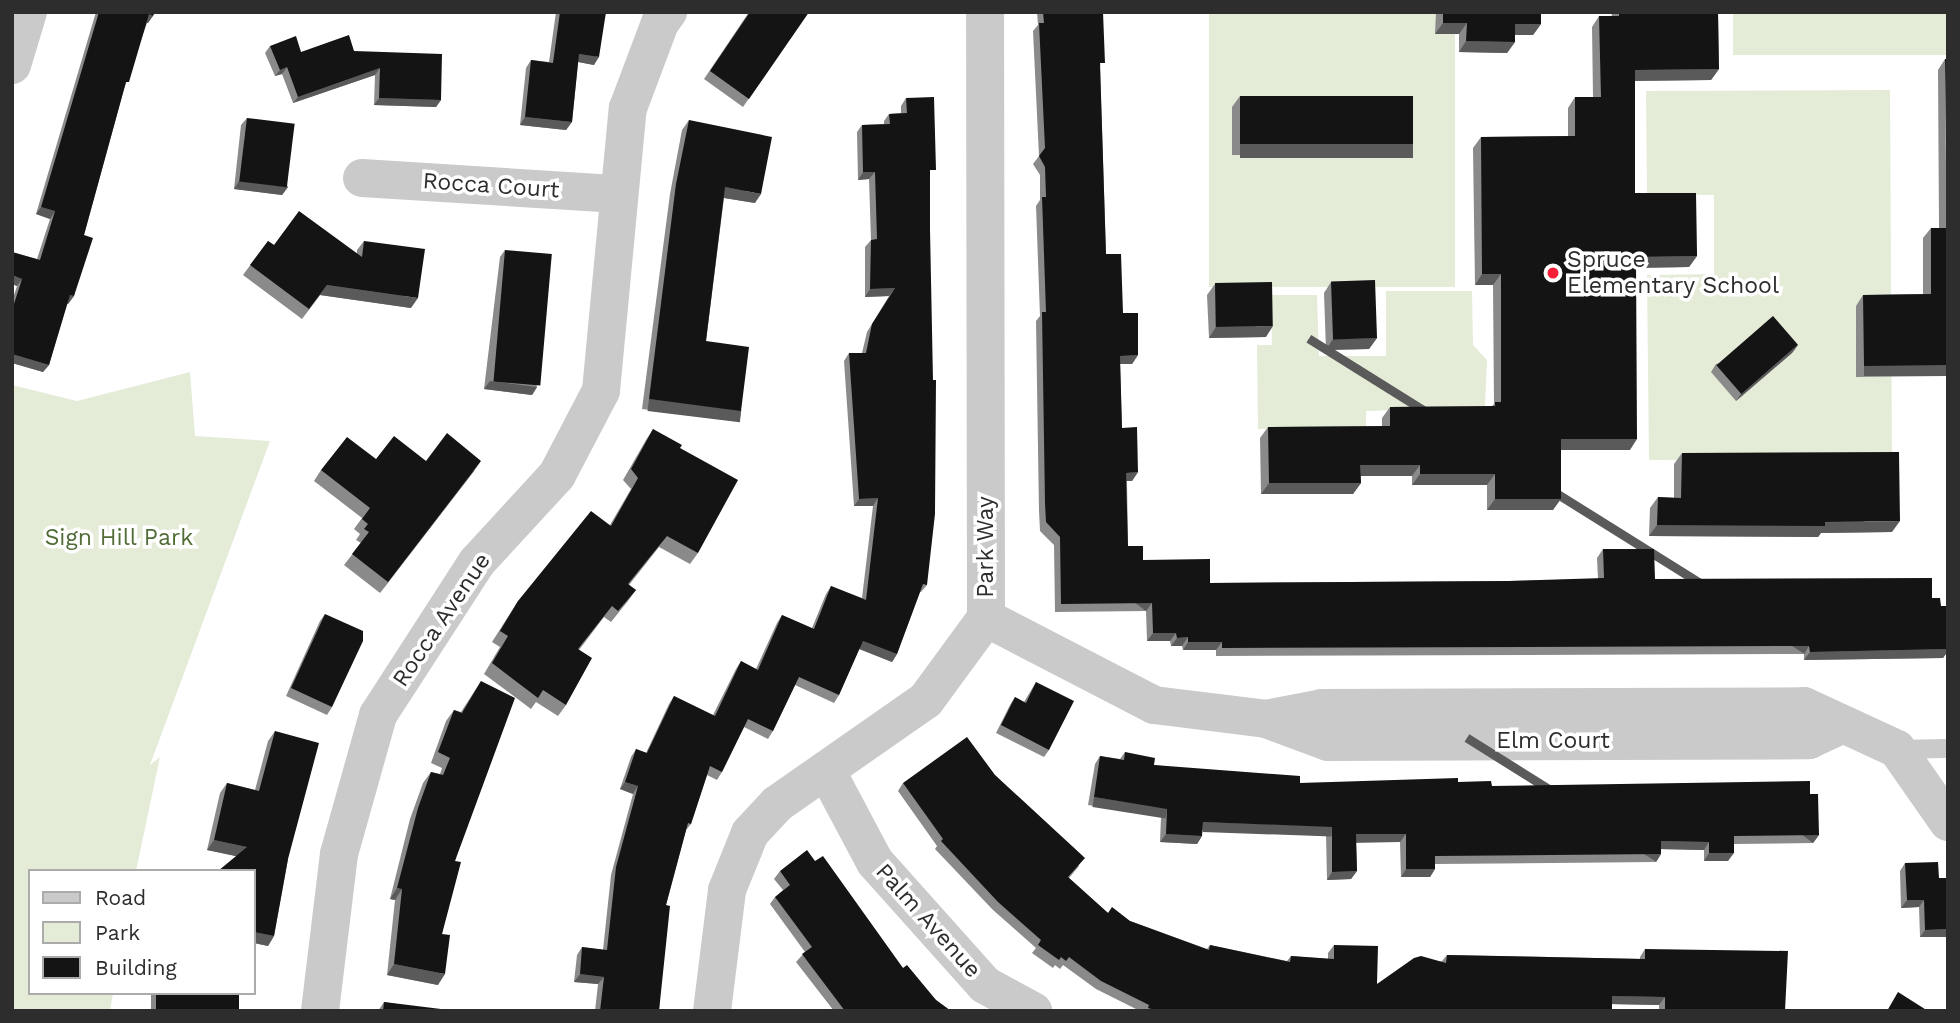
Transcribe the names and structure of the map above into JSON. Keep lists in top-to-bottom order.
{
  "streets": {
    "street": [
      "Rocca Court",
      "Park Way",
      "Rocca Avenue",
      "Elm Court",
      "Palm Avenue"
    ]
  },
  "crossings": [
    ["Rocca Court", "Rocca Avenue"],
    ["Park Way", "Elm Court"],
    ["Park Way", "Palm Avenue"]
  ],
  "parks": ["Sign Hill Park"],
  "places": ["Spruce Elementary School"],
  "legend": ["Road", "Park", "Building"]
}
